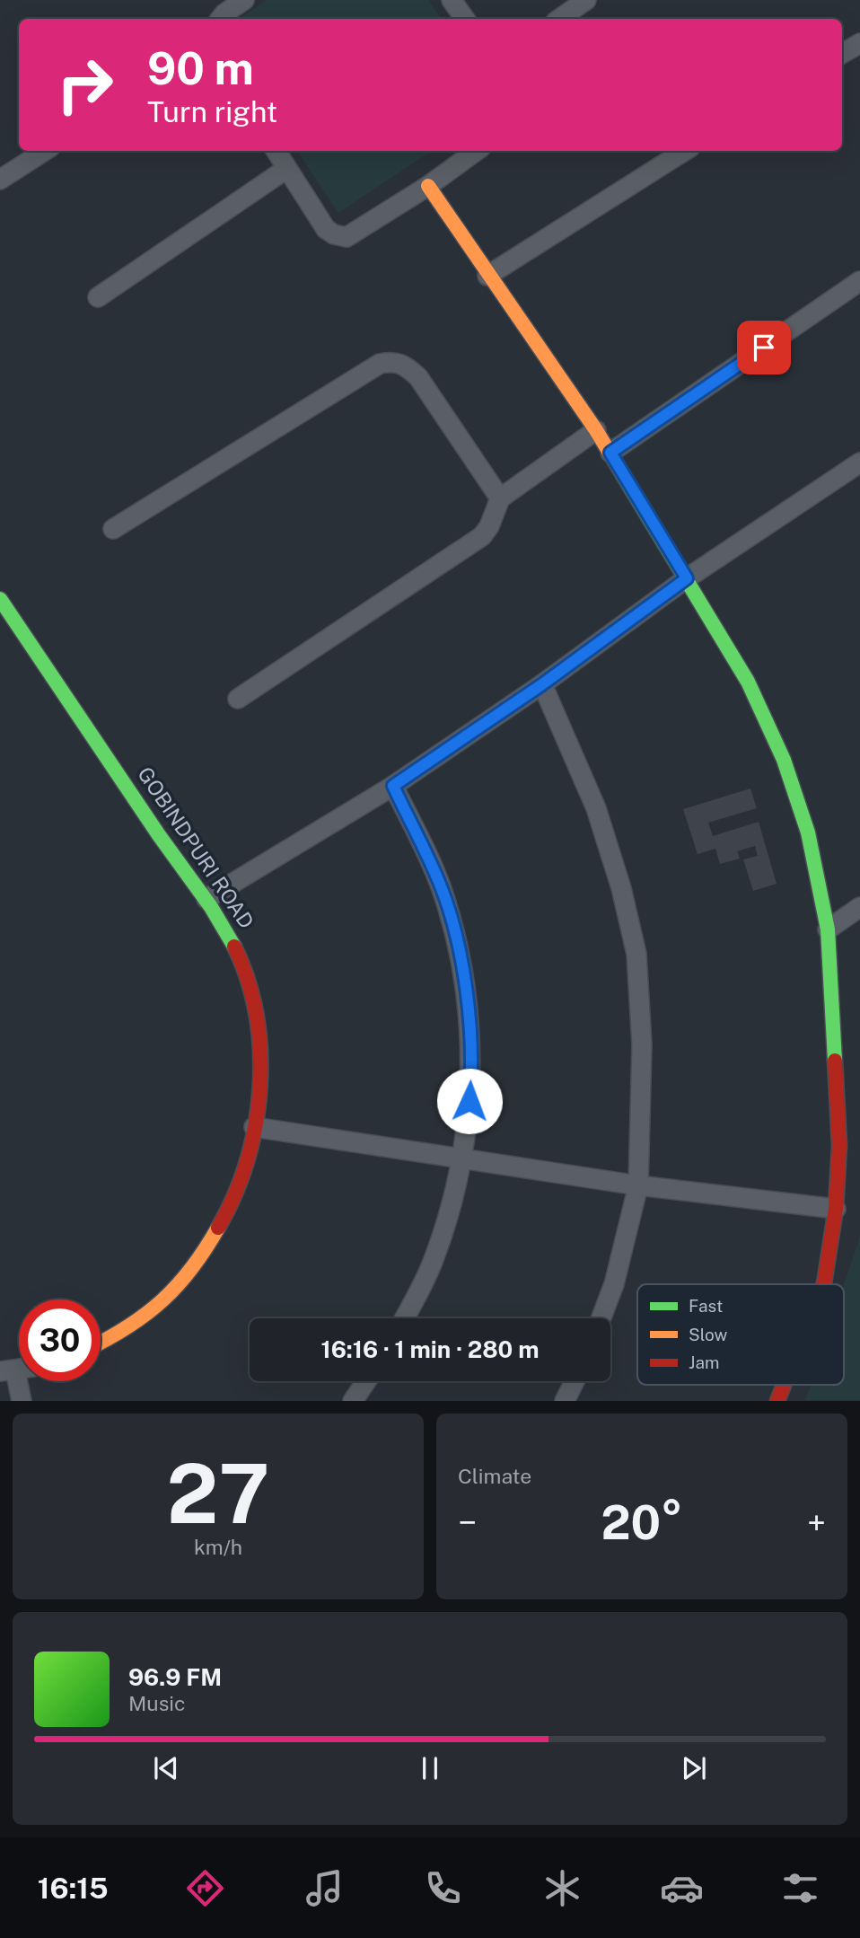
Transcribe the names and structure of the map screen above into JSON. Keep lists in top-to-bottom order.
{
  "streets": {
    "street": ["GOBINDPURI ROAD"]
  },
  "legend": ["Fast", "Slow", "Jam"],
  "page": {
    "turn": ["90 m", "Turn right"],
    "limit": "30",
    "trip": "16:16 · 1 min · 280 m",
    "tile": [
      ["27", "km/h"],
      "Climate"
    ],
    "heat": ["−", "20°", "+"],
    "song": ["96.9 FM", "Music"],
    "tabs": "16:15"
  }
}
